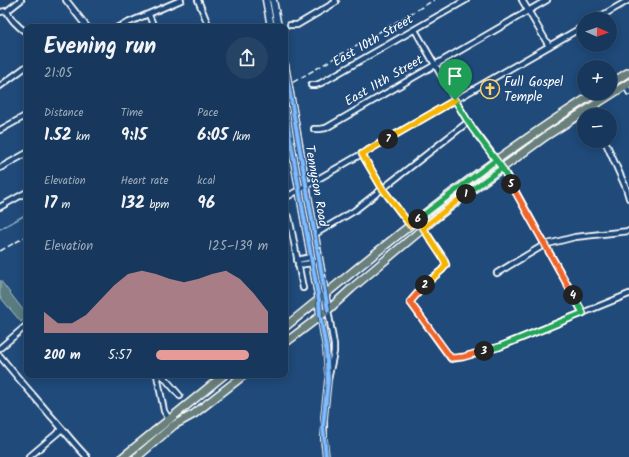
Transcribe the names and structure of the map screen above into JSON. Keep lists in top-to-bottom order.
{
  "streets": {
    "main road": ["Tennyson Road"],
    "street": ["East 10th Street", "East 11th Street"]
  },
  "places": {
    "church": ["Full Gospel Temple"]
  },
  "north": "right",
  "page": {
    "map_buttons": ["+", "−"],
    "heading": ["Evening run", "21:05"],
    "stats": [
      ["Distance", "1.52 km"],
      ["Time", "9:15"],
      ["Pace", "6:05 /km"],
      ["Elevation", "17 m"],
      ["Heart rate", "132 bpm"],
      ["kcal", "96"]
    ],
    "pins": [
      "7",
      "5",
      "1",
      "6",
      "2",
      "4",
      "3"
    ],
    "chart": ["Elevation", "125–139 m"],
    "list": [
      {
        "name": "200 m",
        "note": "5:57"
      }
    ]
  }
}
